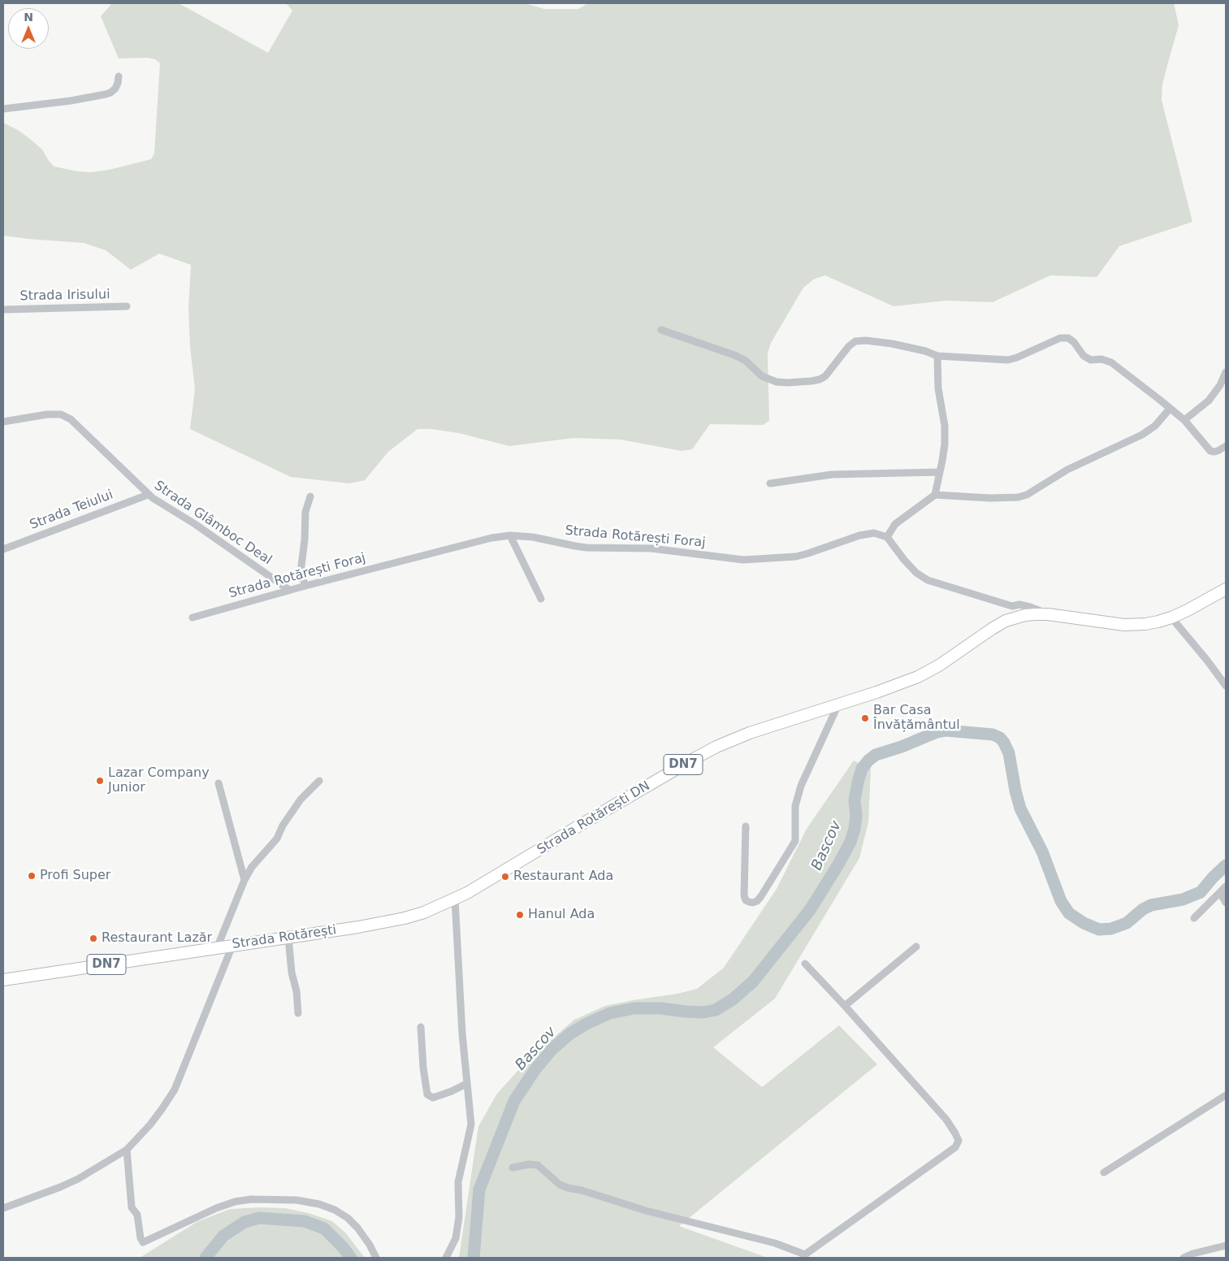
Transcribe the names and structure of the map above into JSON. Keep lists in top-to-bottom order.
{
  "streets": {
    "highway": ["DN7", "Strada Rotărești DN", "Strada Rotărești"],
    "street": [
      "Strada Irisului",
      "Strada Teiului",
      "Strada Glâmboc Deal",
      "Strada Rotărești Foraj"
    ]
  },
  "crossings": [
    ["Strada Teiului", "Strada Glâmboc Deal"],
    ["Strada Glâmboc Deal", "Strada Rotărești Foraj"],
    ["Strada Rotărești DN", "Strada Rotărești"]
  ],
  "water": ["Bascov"],
  "places": [
    "Bar Casa Învățământul",
    "Lazar Company Junior",
    "Profi Super",
    "Restaurant Ada",
    "Hanul Ada",
    "Restaurant Lazăr"
  ],
  "north": "top"
}
